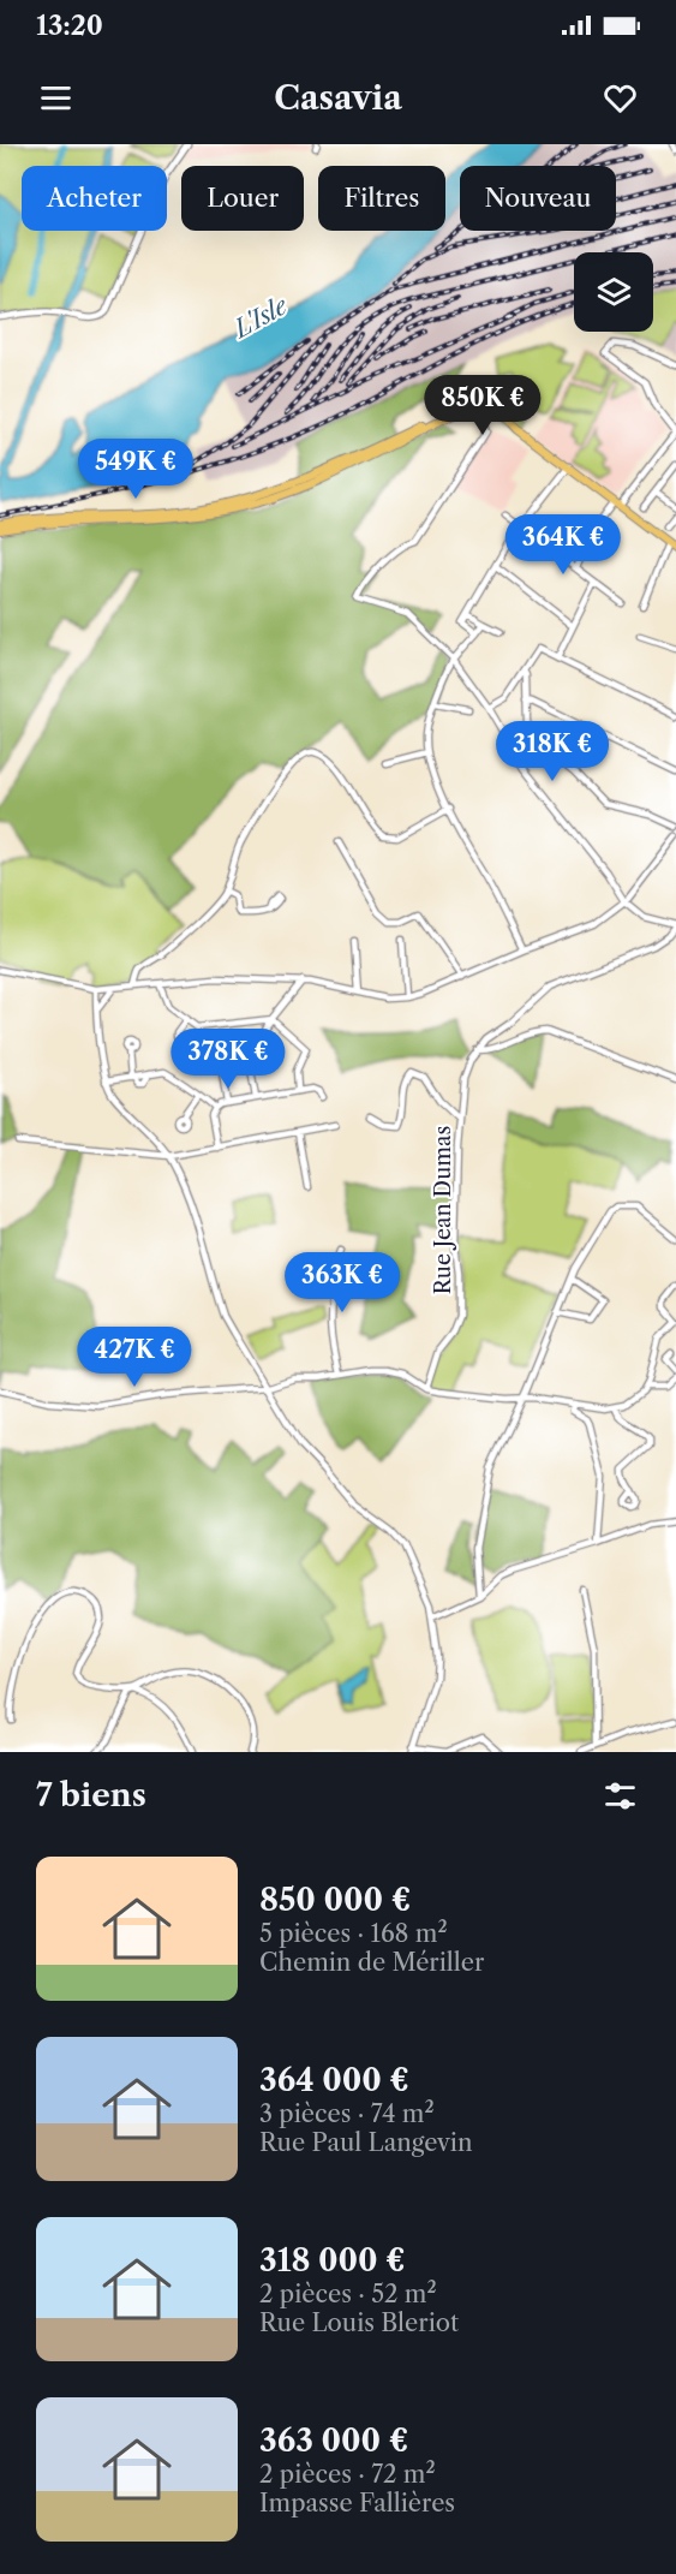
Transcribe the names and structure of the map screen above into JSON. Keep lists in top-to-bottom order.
{
  "streets": {
    "street": ["Rue Jean Dumas"]
  },
  "water": ["L'Isle"],
  "page": {
    "status": "13:20",
    "header": "Casavia",
    "chip": [
      "Acheter",
      "Louer",
      "Filtres",
      "Nouveau"
    ],
    "price": [
      "850K €",
      "549K €",
      "364K €",
      "318K €",
      "378K €",
      "363K €",
      "427K €"
    ],
    "heading": "7 biens",
    "list": [
      {
        "name": "850 000 €",
        "note": "5 pièces · 168 m² · Chemin de Mériller"
      },
      {
        "name": "364 000 €",
        "note": "3 pièces · 74 m² · Rue Paul Langevin"
      },
      {
        "name": "318 000 €",
        "note": "2 pièces · 52 m² · Rue Louis Bleriot"
      },
      {
        "name": "363 000 €",
        "note": "2 pièces · 72 m² · Impasse Fallières"
      }
    ]
  }
}
